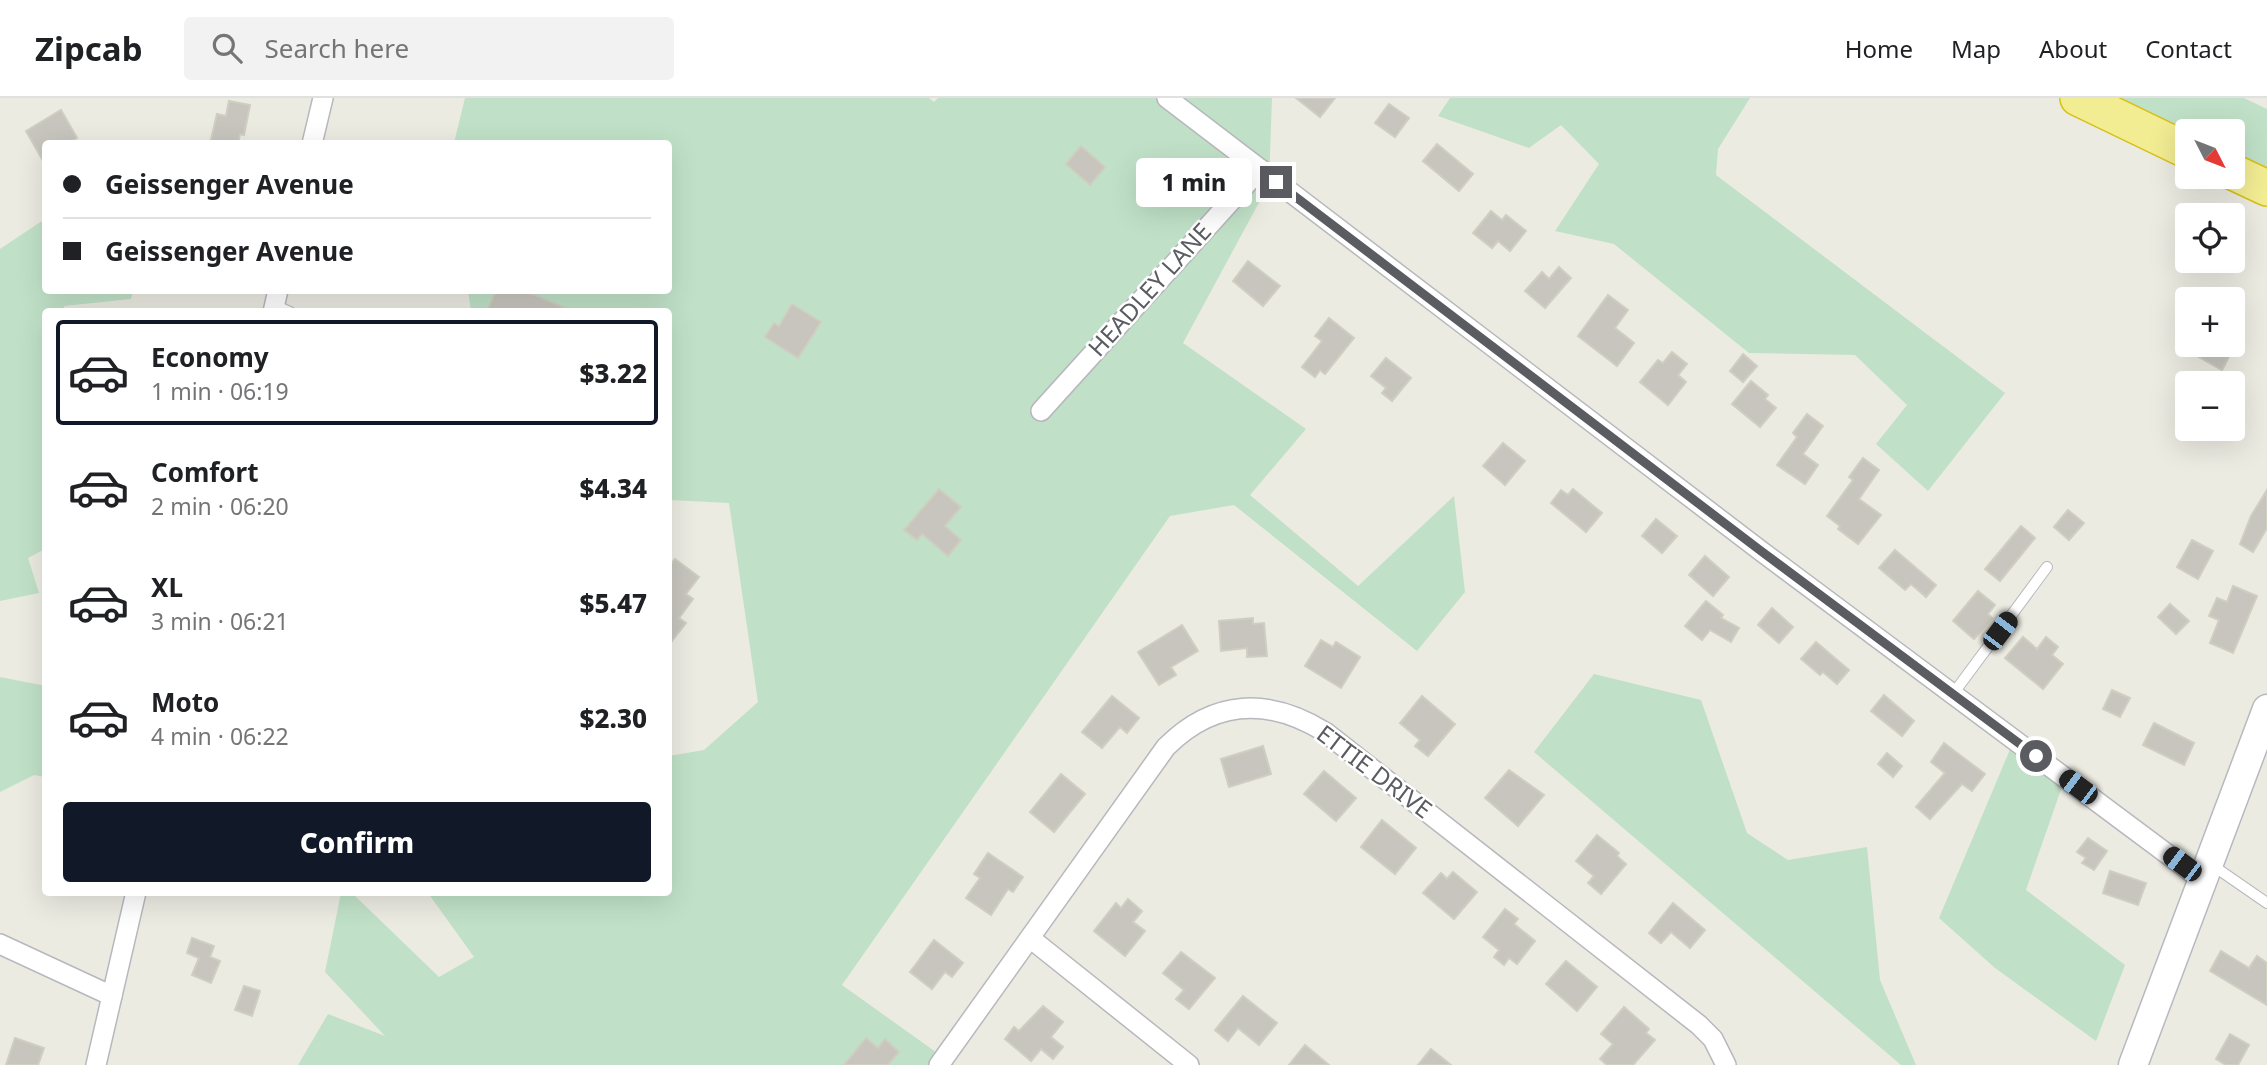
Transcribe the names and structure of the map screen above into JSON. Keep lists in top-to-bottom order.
{
  "streets": {
    "street": ["HEADLEY LANE", "ETTIE DRIVE"]
  },
  "north": "bottom right",
  "page": {
    "header": "Zipcab",
    "search": "Search here",
    "nav": [
      "Home",
      "Map",
      "About",
      "Contact"
    ],
    "map_buttons": ["+", "−"],
    "banner": ["Geissenger Avenue", "Geissenger Avenue"],
    "bubble": "1 min",
    "list": [
      {
        "name": "Economy",
        "note": "1 min · 06:19",
        "value": "$3.22"
      },
      {
        "name": "Comfort",
        "note": "2 min · 06:20",
        "value": "$4.34"
      },
      {
        "name": "XL",
        "note": "3 min · 06:21",
        "value": "$5.47"
      },
      {
        "name": "Moto",
        "note": "4 min · 06:22",
        "value": "$2.30"
      }
    ],
    "buttons": "Confirm"
  }
}
